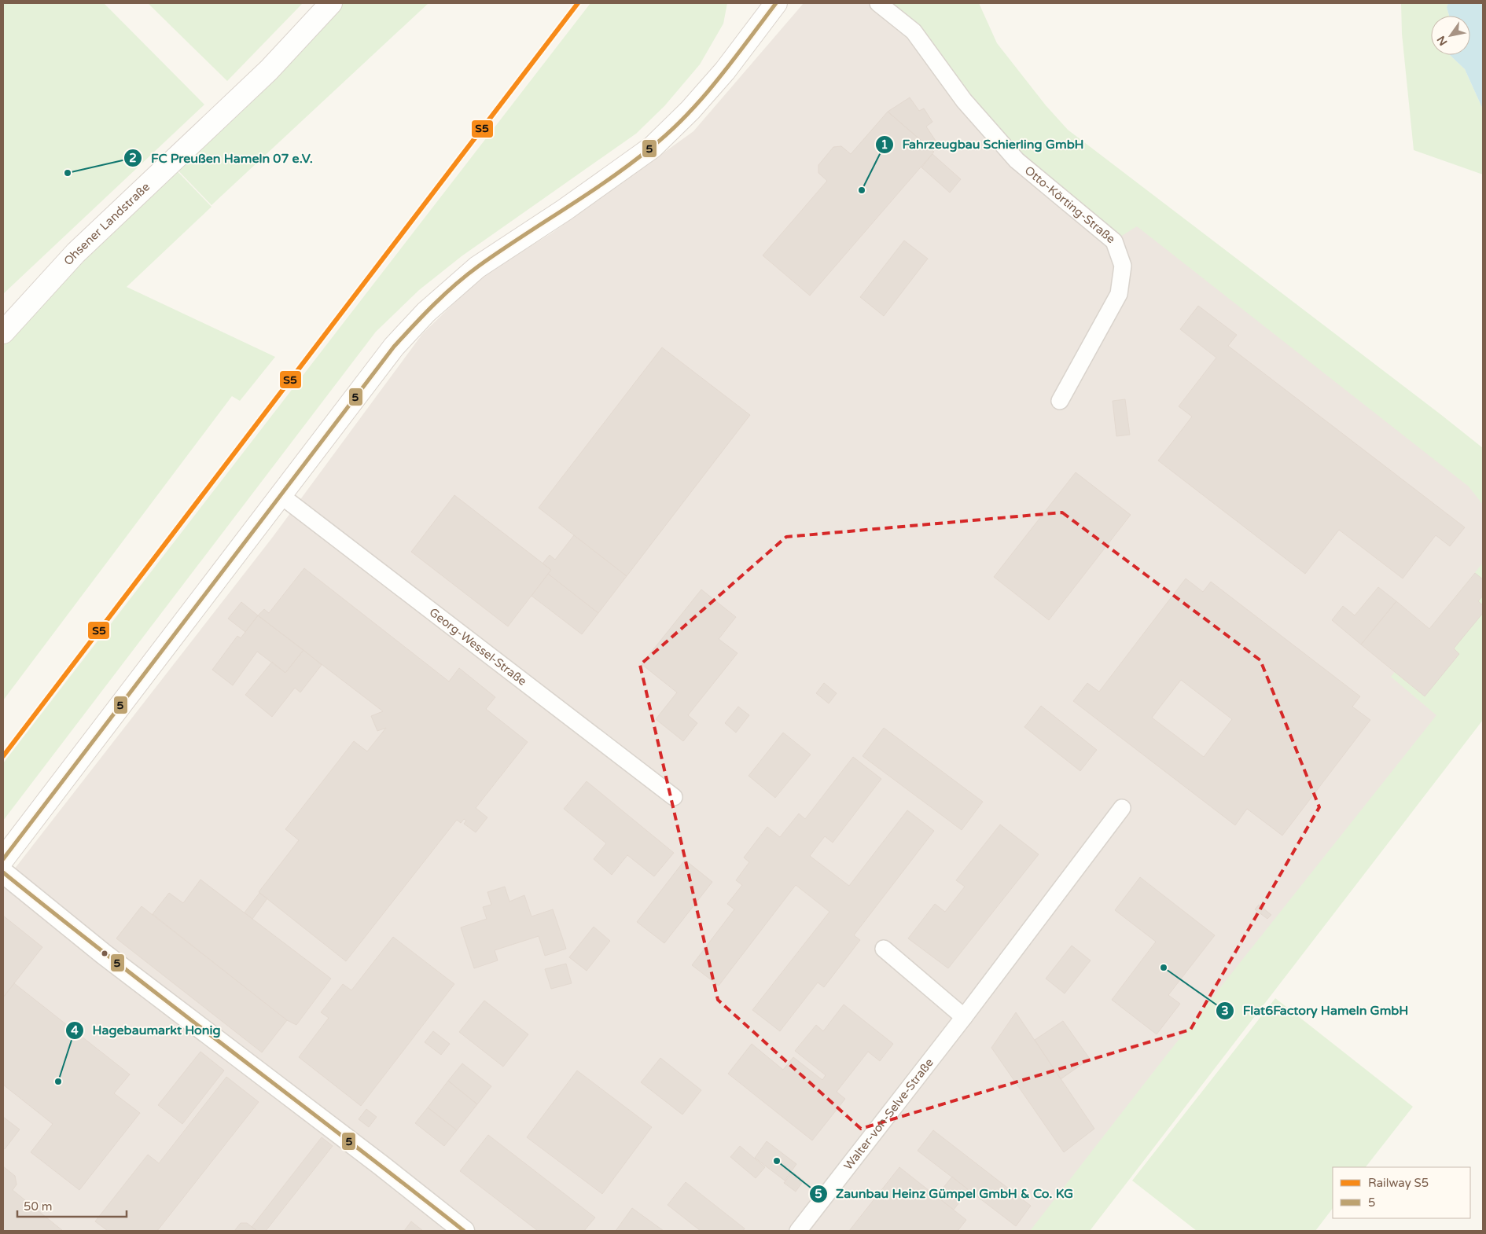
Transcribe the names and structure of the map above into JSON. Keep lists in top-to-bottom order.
{
  "streets": {
    "main road": ["Ohsener Landstraße"],
    "street": ["Otto-Körting-Straße", "Georg-Wessel-Straße", "Walter-von-Selve-Straße"]
  },
  "places": [
    "FC Preußen Hameln 07 e.V.",
    "Fahrzeugbau Schierling GmbH",
    "Flat6Factory Hameln GmbH",
    "Hagebaumarkt Honig",
    "Zaunbau Heinz Gümpel GmbH & Co. KG"
  ],
  "lines": ["rail line S5", "transit line 5"],
  "legend": ["Railway S5", "5"],
  "scale_bar": "50 m",
  "north": "bottom left"
}
